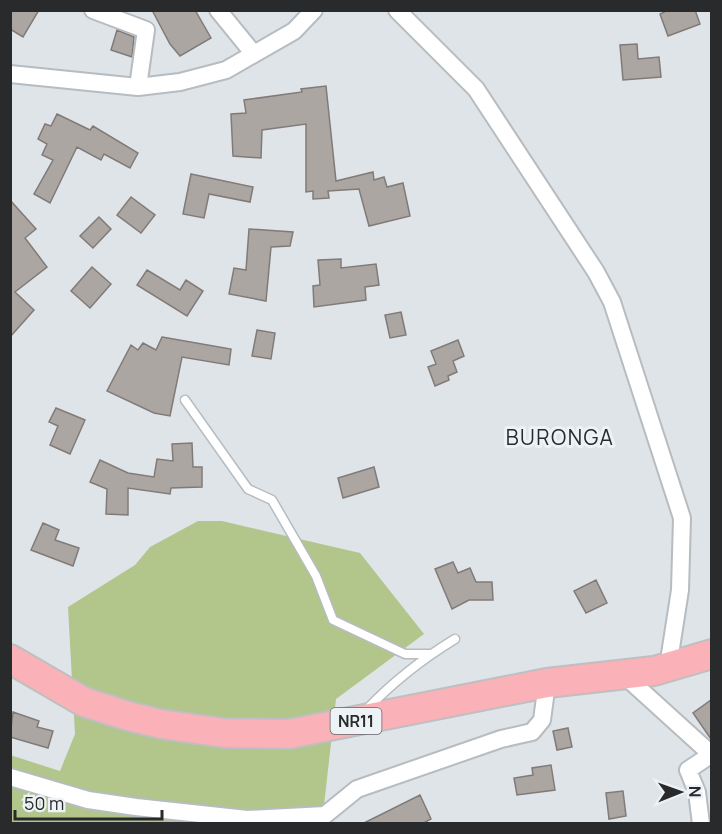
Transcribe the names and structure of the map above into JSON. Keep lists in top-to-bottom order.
{
  "streets": {
    "highway": ["NR11"]
  },
  "districts": ["BURONGA"],
  "scale_bar": "50 m",
  "north": "right"
}
